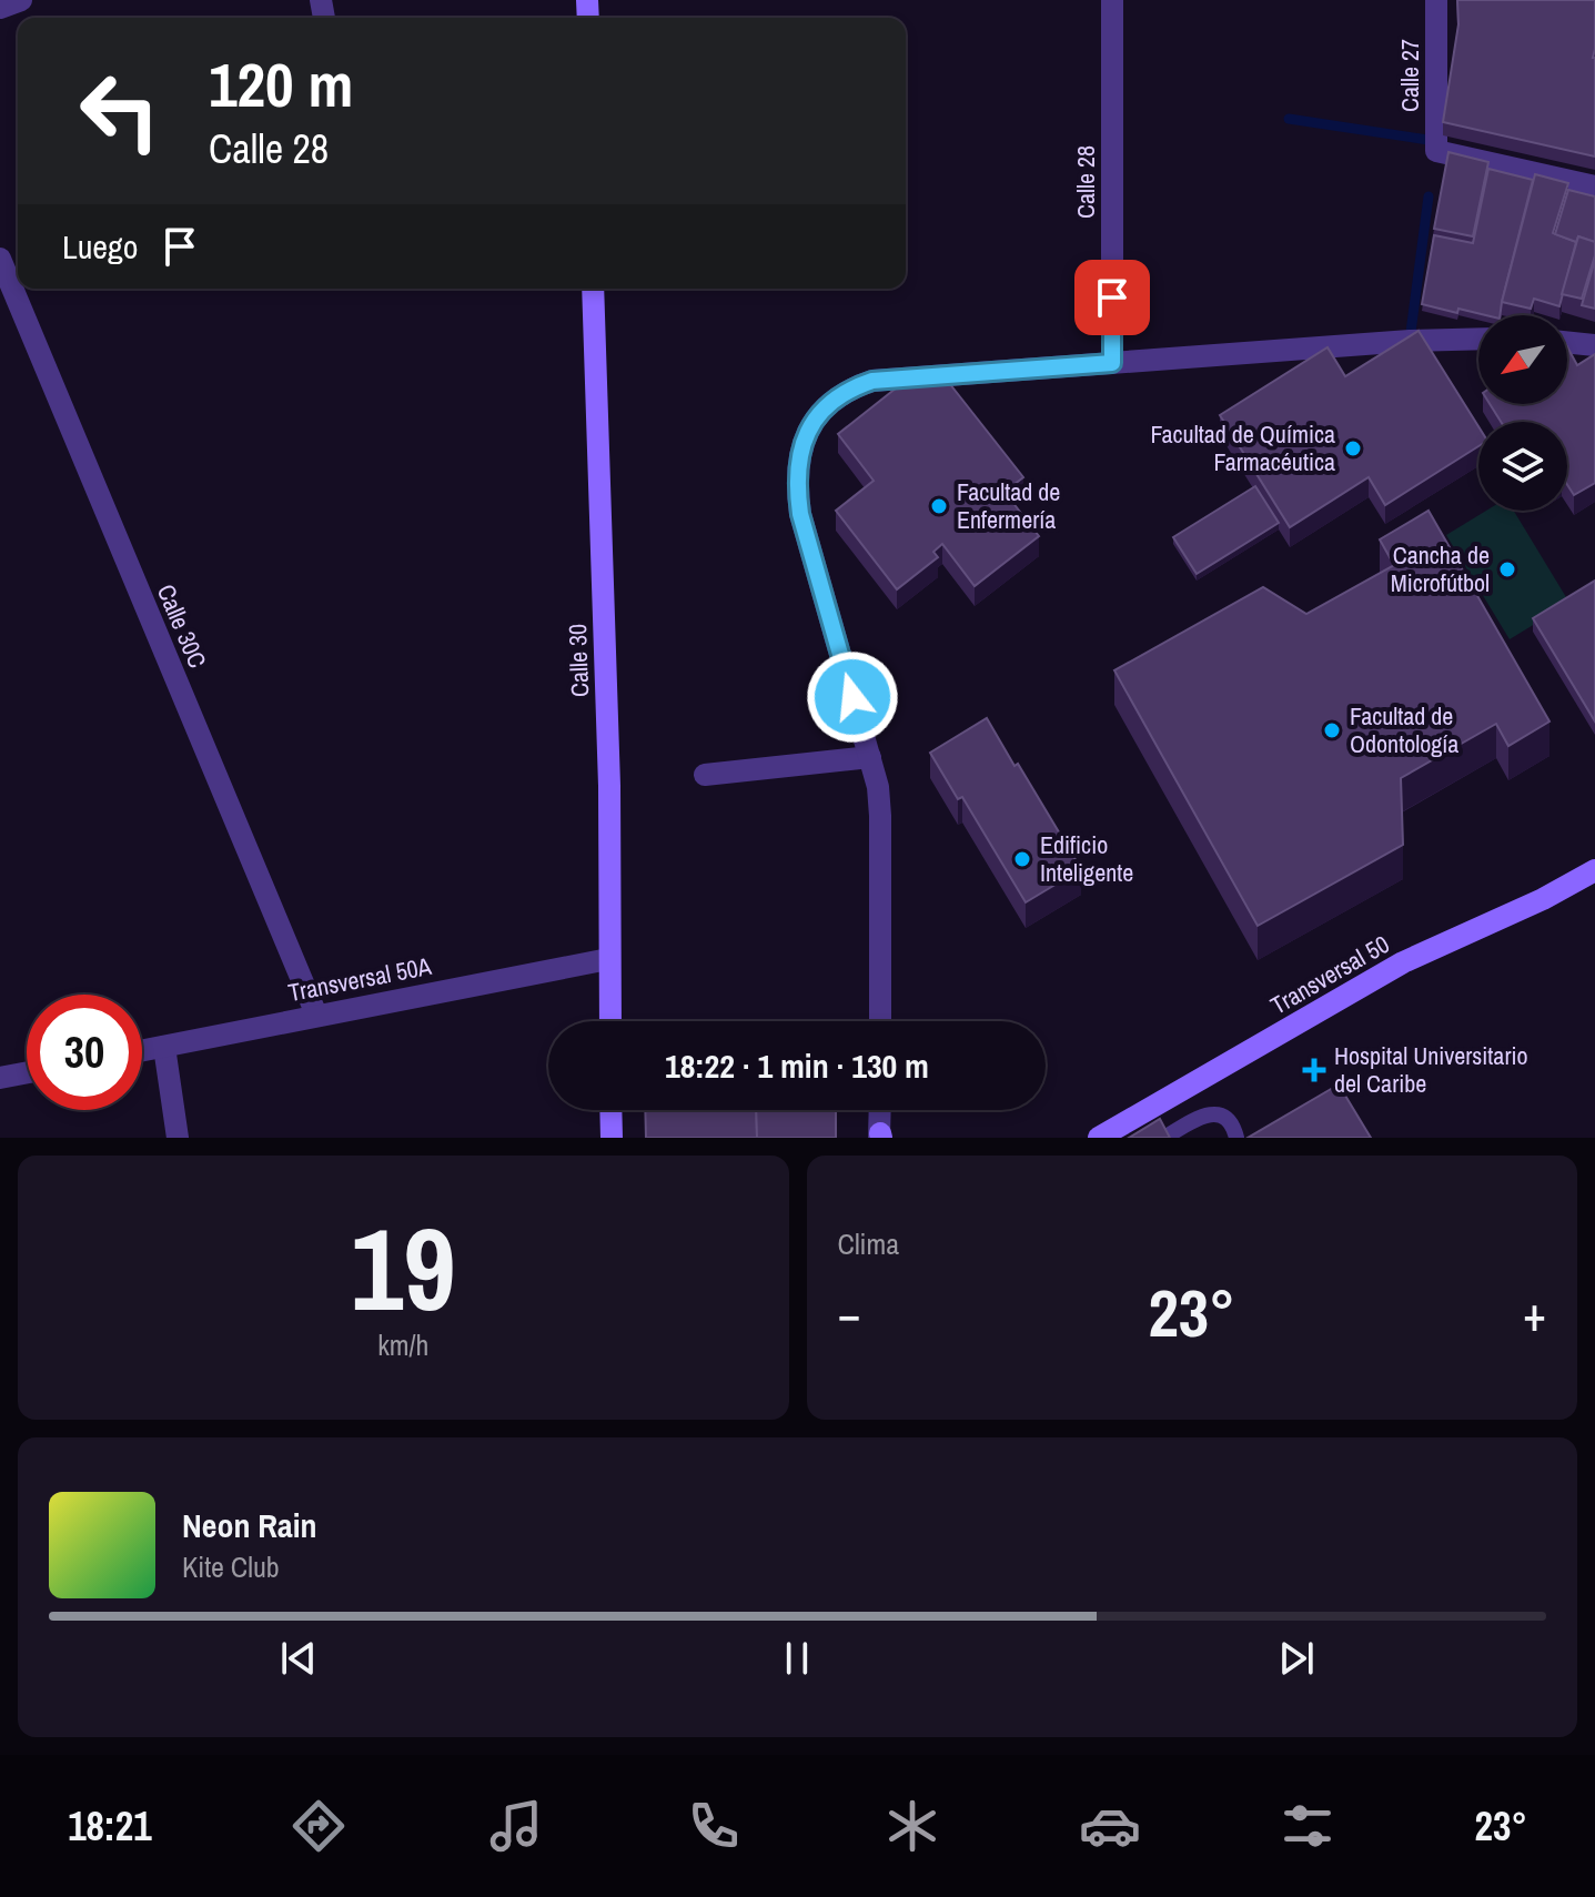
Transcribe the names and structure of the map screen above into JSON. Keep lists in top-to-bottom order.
{
  "streets": {
    "main road": ["Calle 30", "Transversal 50"],
    "street": [
      "Calle 27",
      "Calle 28",
      "Calle 30C",
      "Transversal 50A"
    ]
  },
  "crossings": [
    ["Calle 30C", "Transversal 50A"],
    ["Calle 30", "Transversal 50A"]
  ],
  "places": {
    "other": [
      "Facultad de Química Farmacéutica",
      "Facultad de Enfermería",
      "Cancha de Microfútbol",
      "Facultad de Odontología",
      "Edificio Inteligente"
    ],
    "health": ["Hospital Universitario del Caribe"]
  },
  "north": "bottom left",
  "page": {
    "turn": ["120 m", "Calle 28"],
    "then": "Luego",
    "limit": "30",
    "trip": "18:22 · 1 min · 130 m",
    "tile": [
      ["19", "km/h"],
      "Clima"
    ],
    "heat": ["−", "23°", "+"],
    "song": ["Neon Rain", "Kite Club"],
    "tabs": ["18:21", "23°"]
  }
}
